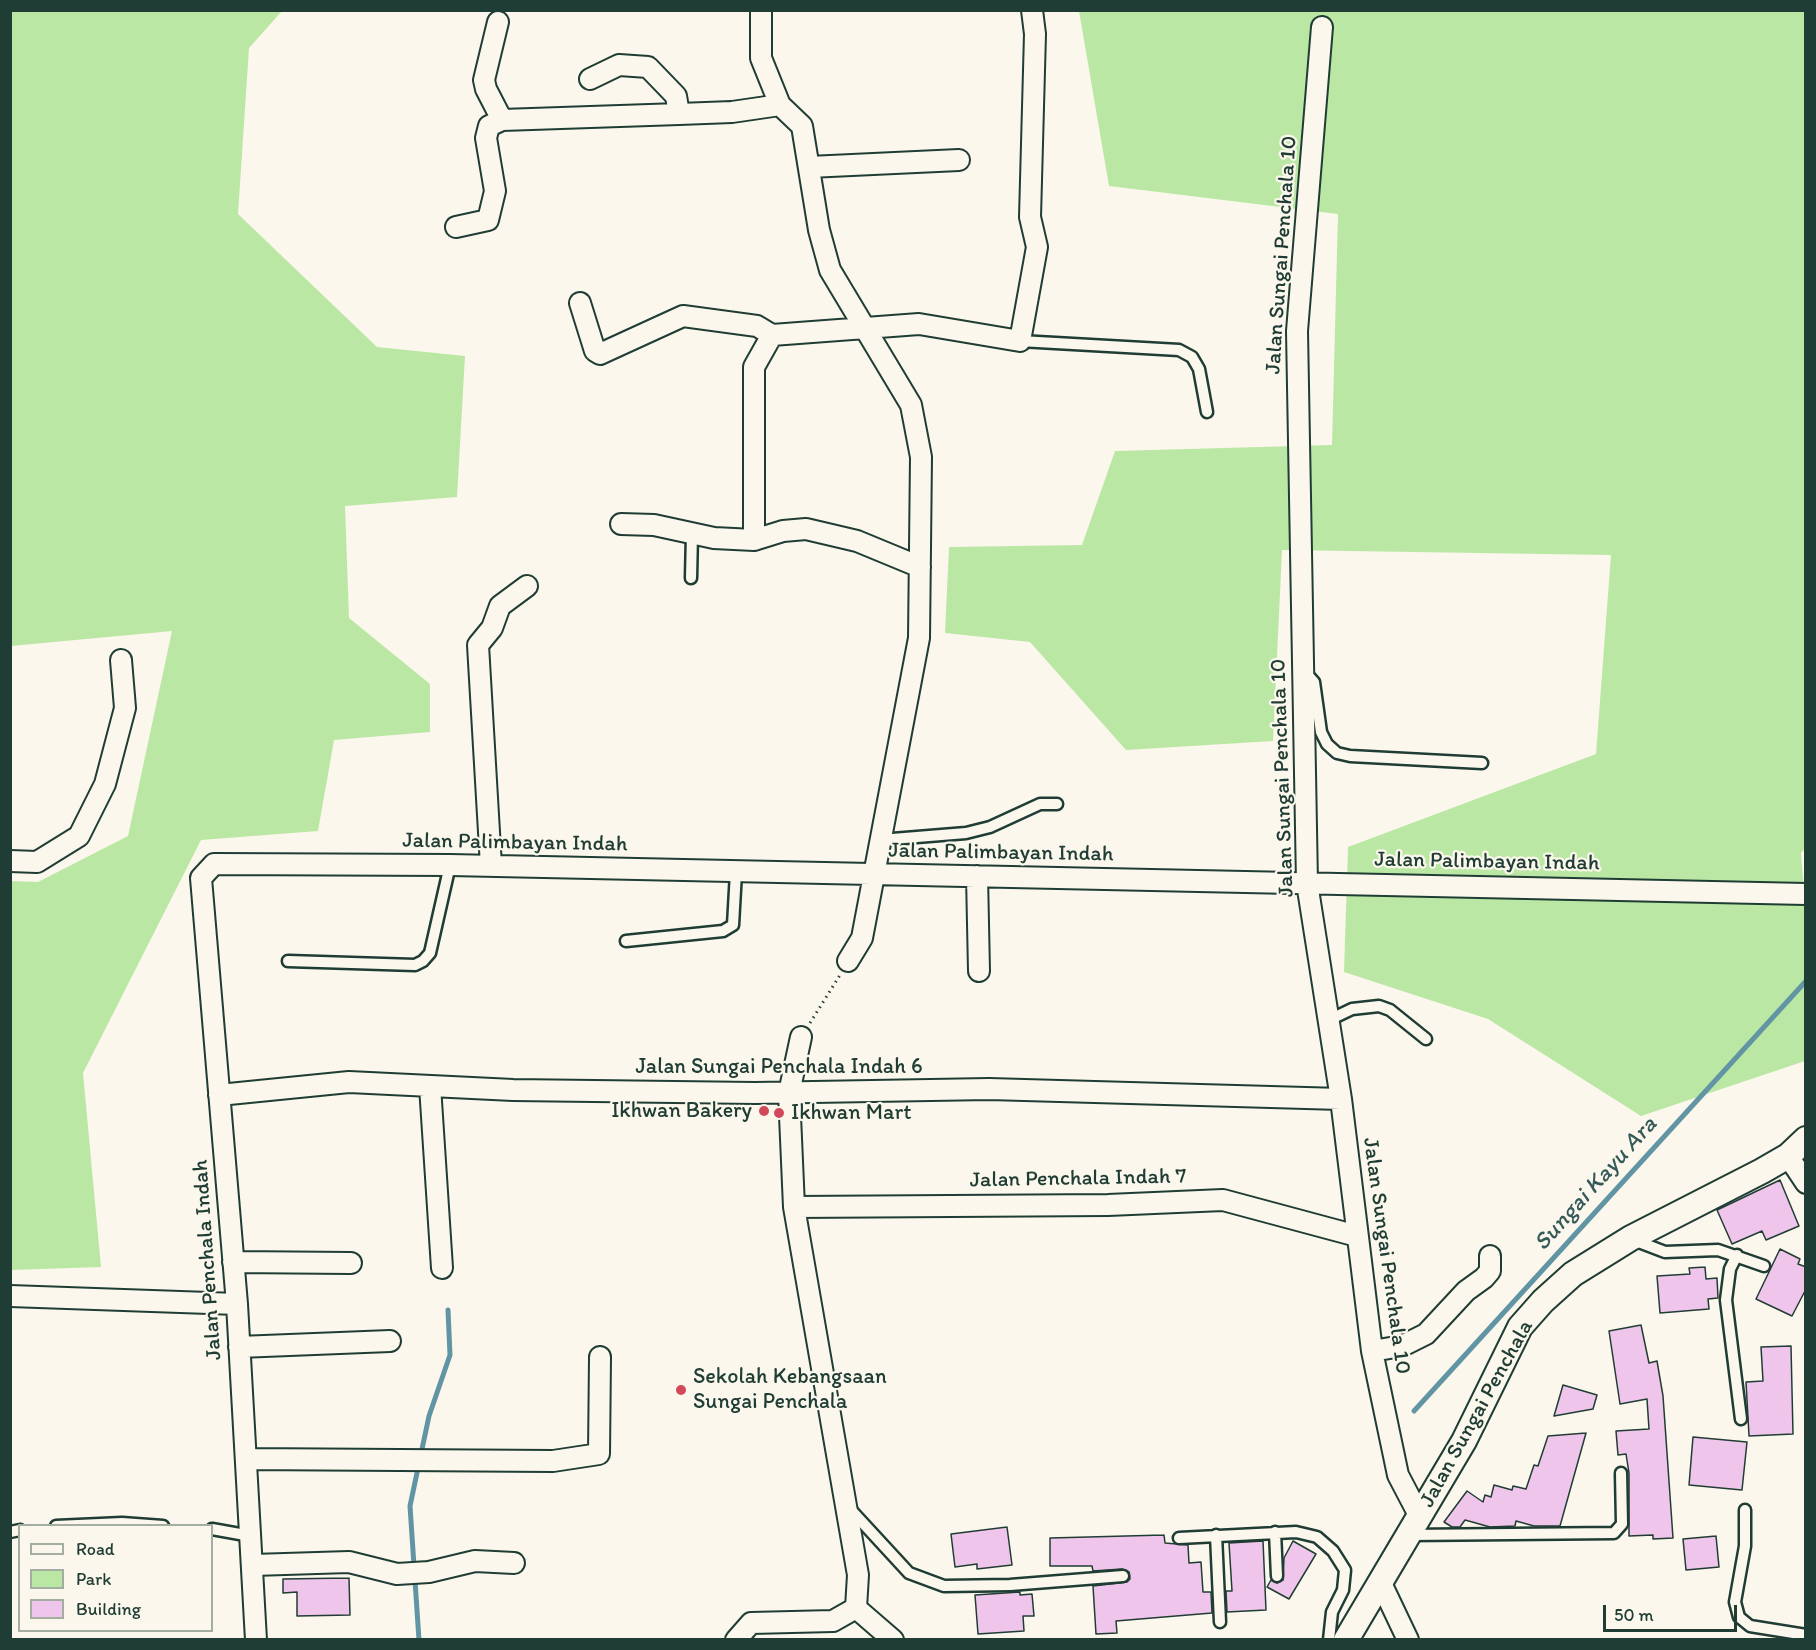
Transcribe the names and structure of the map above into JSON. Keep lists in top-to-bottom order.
{
  "streets": {
    "street": [
      "Jalan Sungai Penchala 10",
      "Jalan Palimbayan Indah",
      "Jalan Sungai Penchala Indah 6",
      "Jalan Penchala Indah 7",
      "Jalan Penchala Indah",
      "Jalan Sungai Penchala"
    ]
  },
  "crossings": [
    ["Jalan Sungai Penchala 10", "Jalan Palimbayan Indah"],
    ["Jalan Sungai Penchala 10", "Jalan Sungai Penchala Indah 6"],
    ["Jalan Sungai Penchala 10", "Jalan Penchala Indah 7"],
    ["Jalan Sungai Penchala 10", "Jalan Sungai Penchala"],
    ["Jalan Palimbayan Indah", "Jalan Penchala Indah"],
    ["Jalan Sungai Penchala Indah 6", "Jalan Penchala Indah"]
  ],
  "water": ["Sungai Kayu Ara"],
  "places": ["Ikhwan Bakery", "Ikhwan Mart", "Sekolah Kebangsaan Sungai Penchala"],
  "legend": ["Road", "Park", "Building"],
  "scale_bar": "50 m"
}
